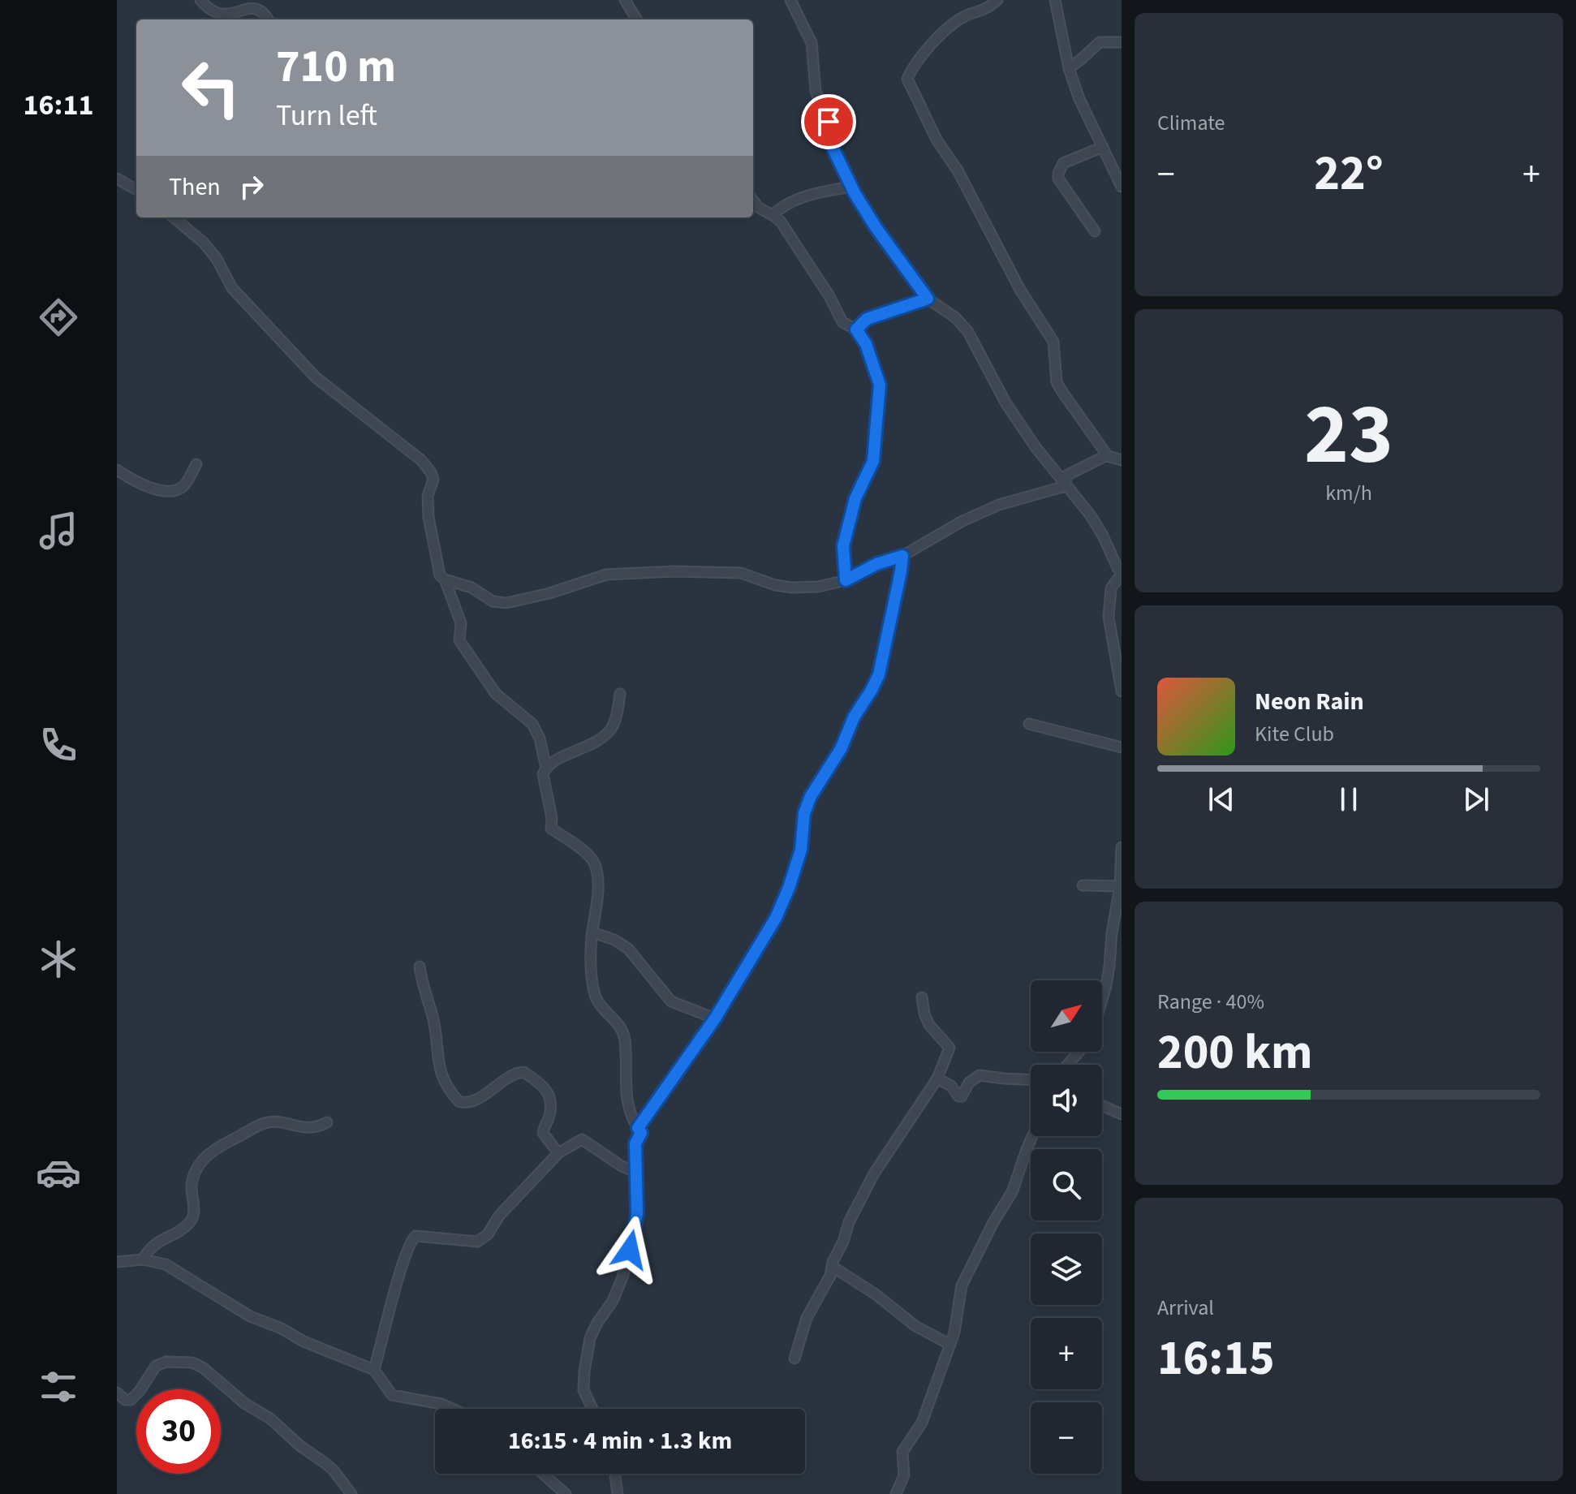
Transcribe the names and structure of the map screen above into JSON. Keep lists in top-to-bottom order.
{
  "north": "top right",
  "page": {
    "tabs": "16:11",
    "tile": [
      "Climate",
      ["23", "km/h"],
      ["Range · 40%", "200 km"],
      ["Arrival", "16:15"]
    ],
    "turn": ["710 m", "Turn left"],
    "heat": ["−", "22°", "+"],
    "then": "Then",
    "song": ["Neon Rain", "Kite Club"],
    "map_buttons": ["+", "−"],
    "limit": "30",
    "trip": "16:15 · 4 min · 1.3 km"
  }
}
